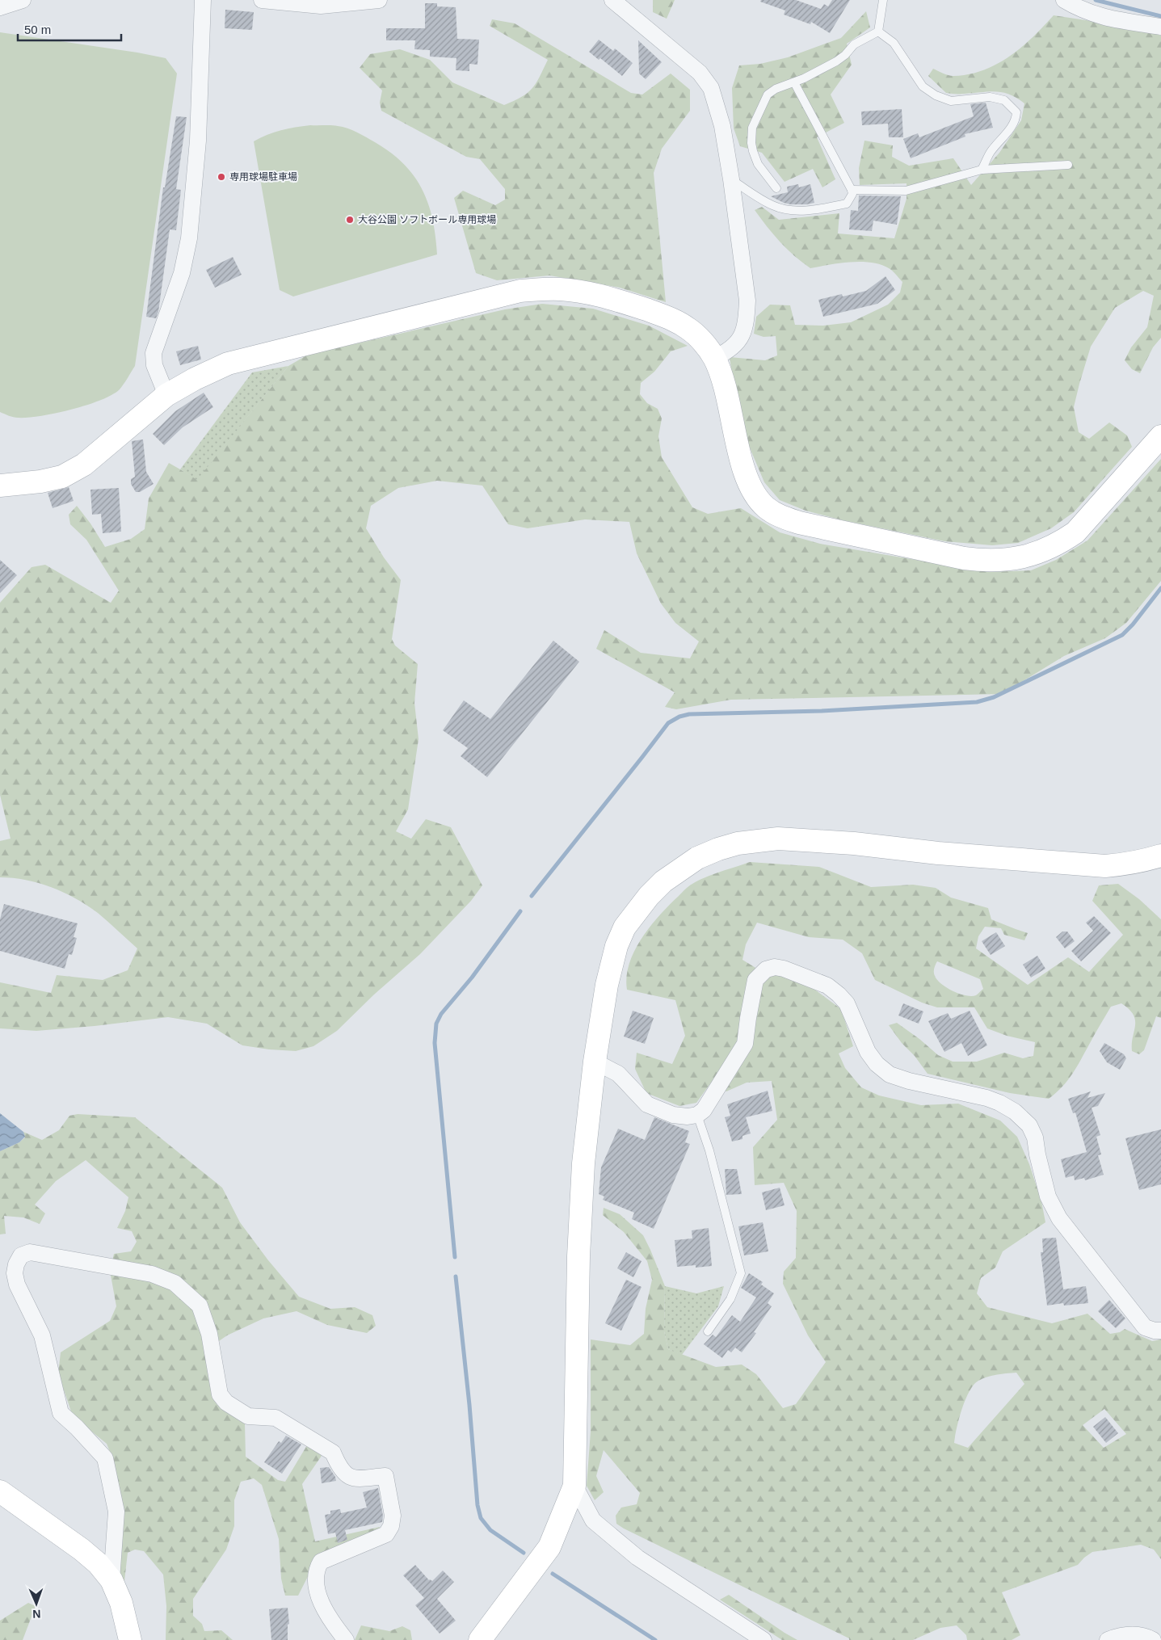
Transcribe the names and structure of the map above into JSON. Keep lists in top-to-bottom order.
{
  "places": ["専用球場駐車場", "大谷公園 ソフトボール専用球場"],
  "scale_bar": "50 m",
  "north": "bottom"
}
